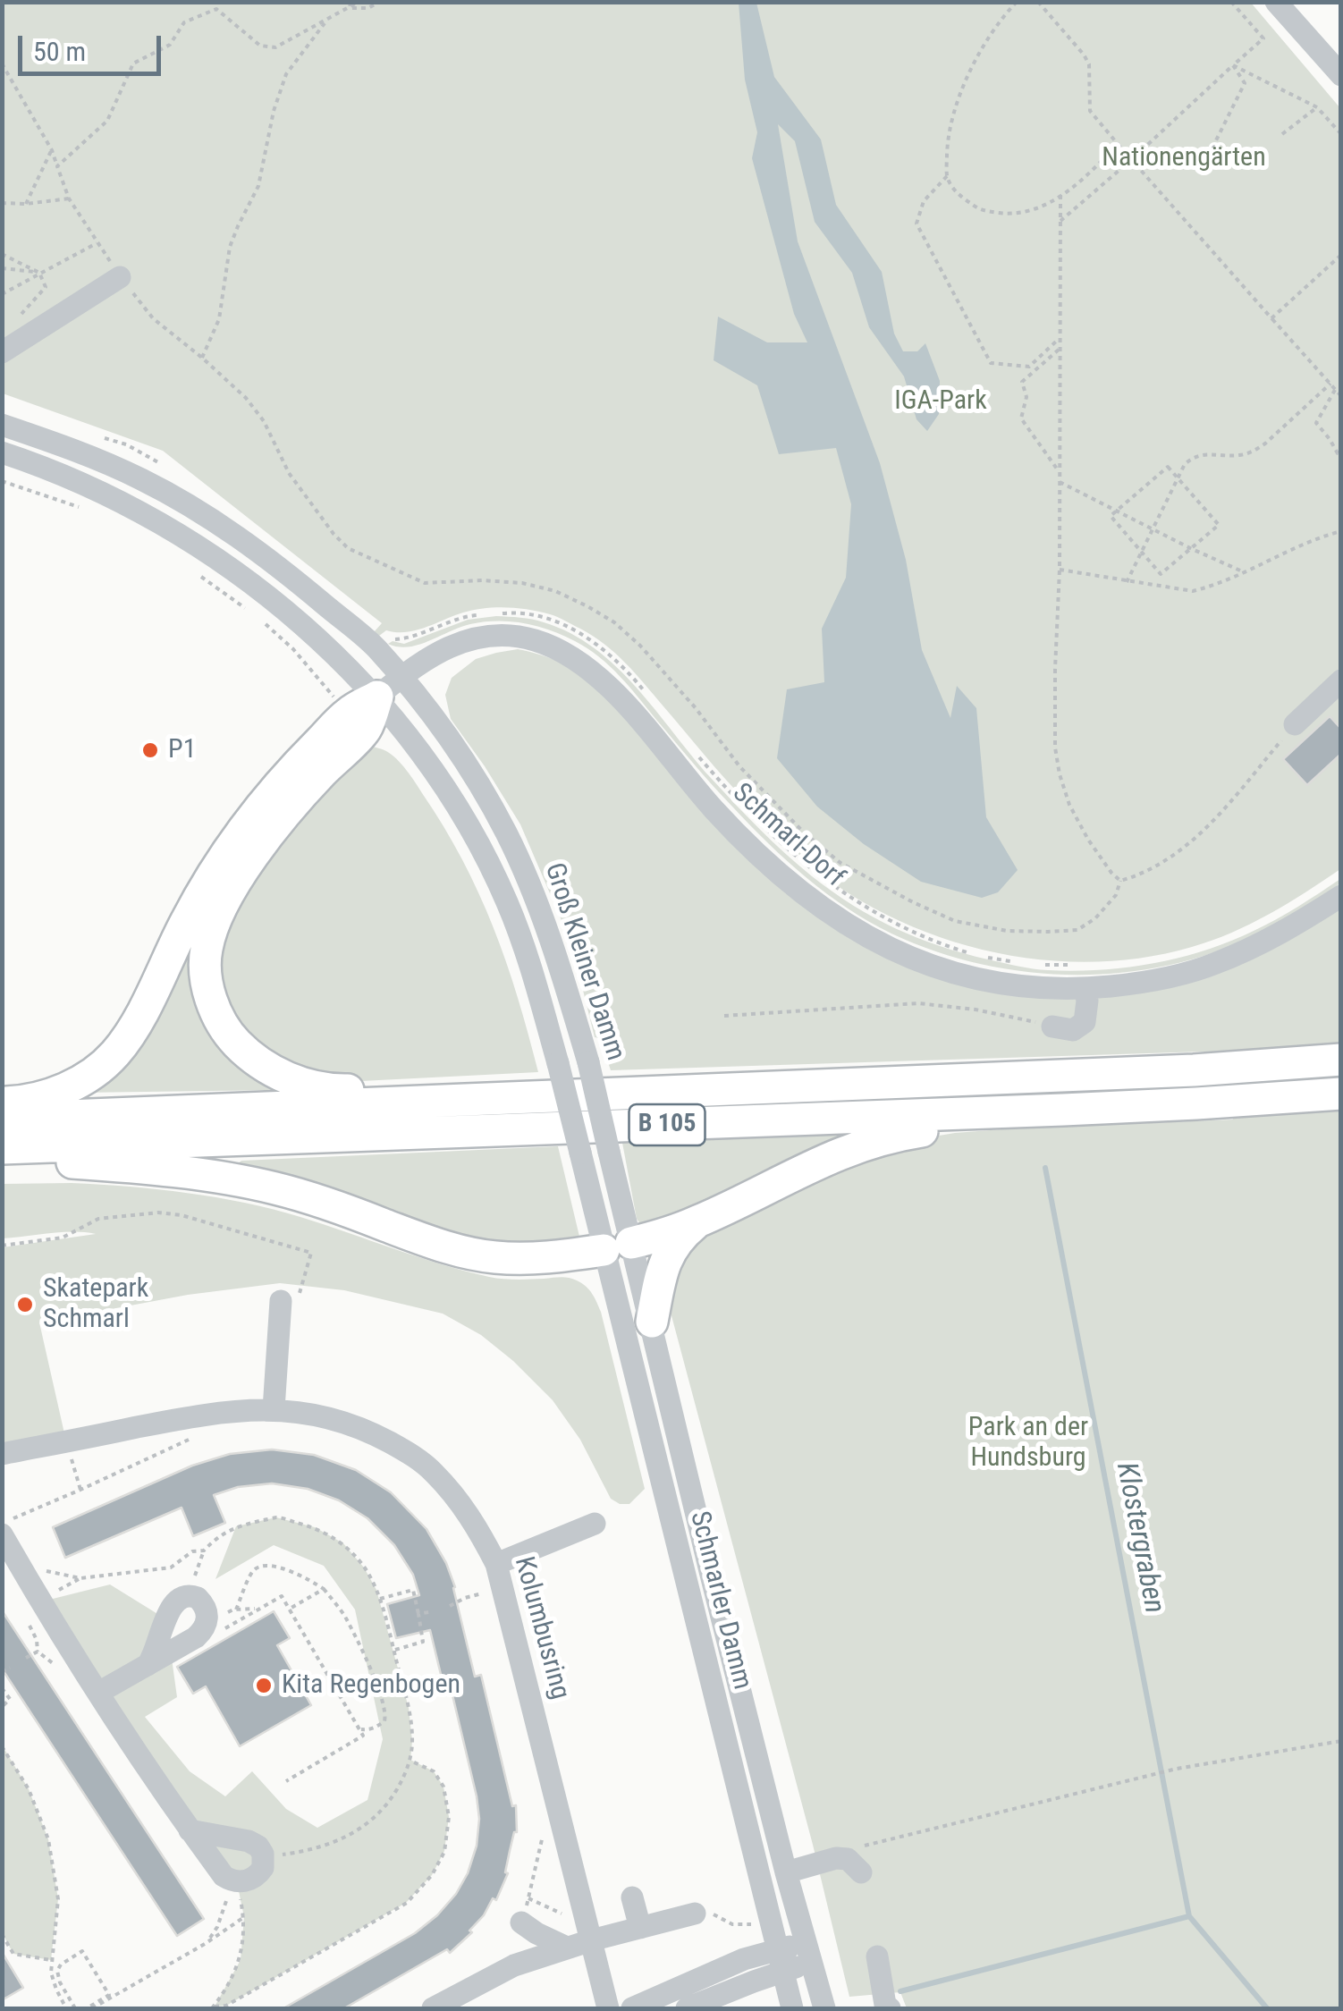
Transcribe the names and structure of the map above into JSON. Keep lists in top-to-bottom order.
{
  "streets": {
    "highway": ["B 105"],
    "street": [
      "Schmarl-Dorf",
      "Groß Kleiner Damm",
      "Schmarler Damm",
      "Kolumbusring"
    ]
  },
  "crossings": [
    ["Schmarl-Dorf", "Groß Kleiner Damm"],
    ["Groß Kleiner Damm", "Schmarler Damm"]
  ],
  "water": ["Klostergraben"],
  "parks": ["Nationengärten", "IGA-Park", "Park an der Hundsburg"],
  "places": ["P1", "Skatepark Schmarl", "Kita Regenbogen"],
  "scale_bar": "50 m"
}
